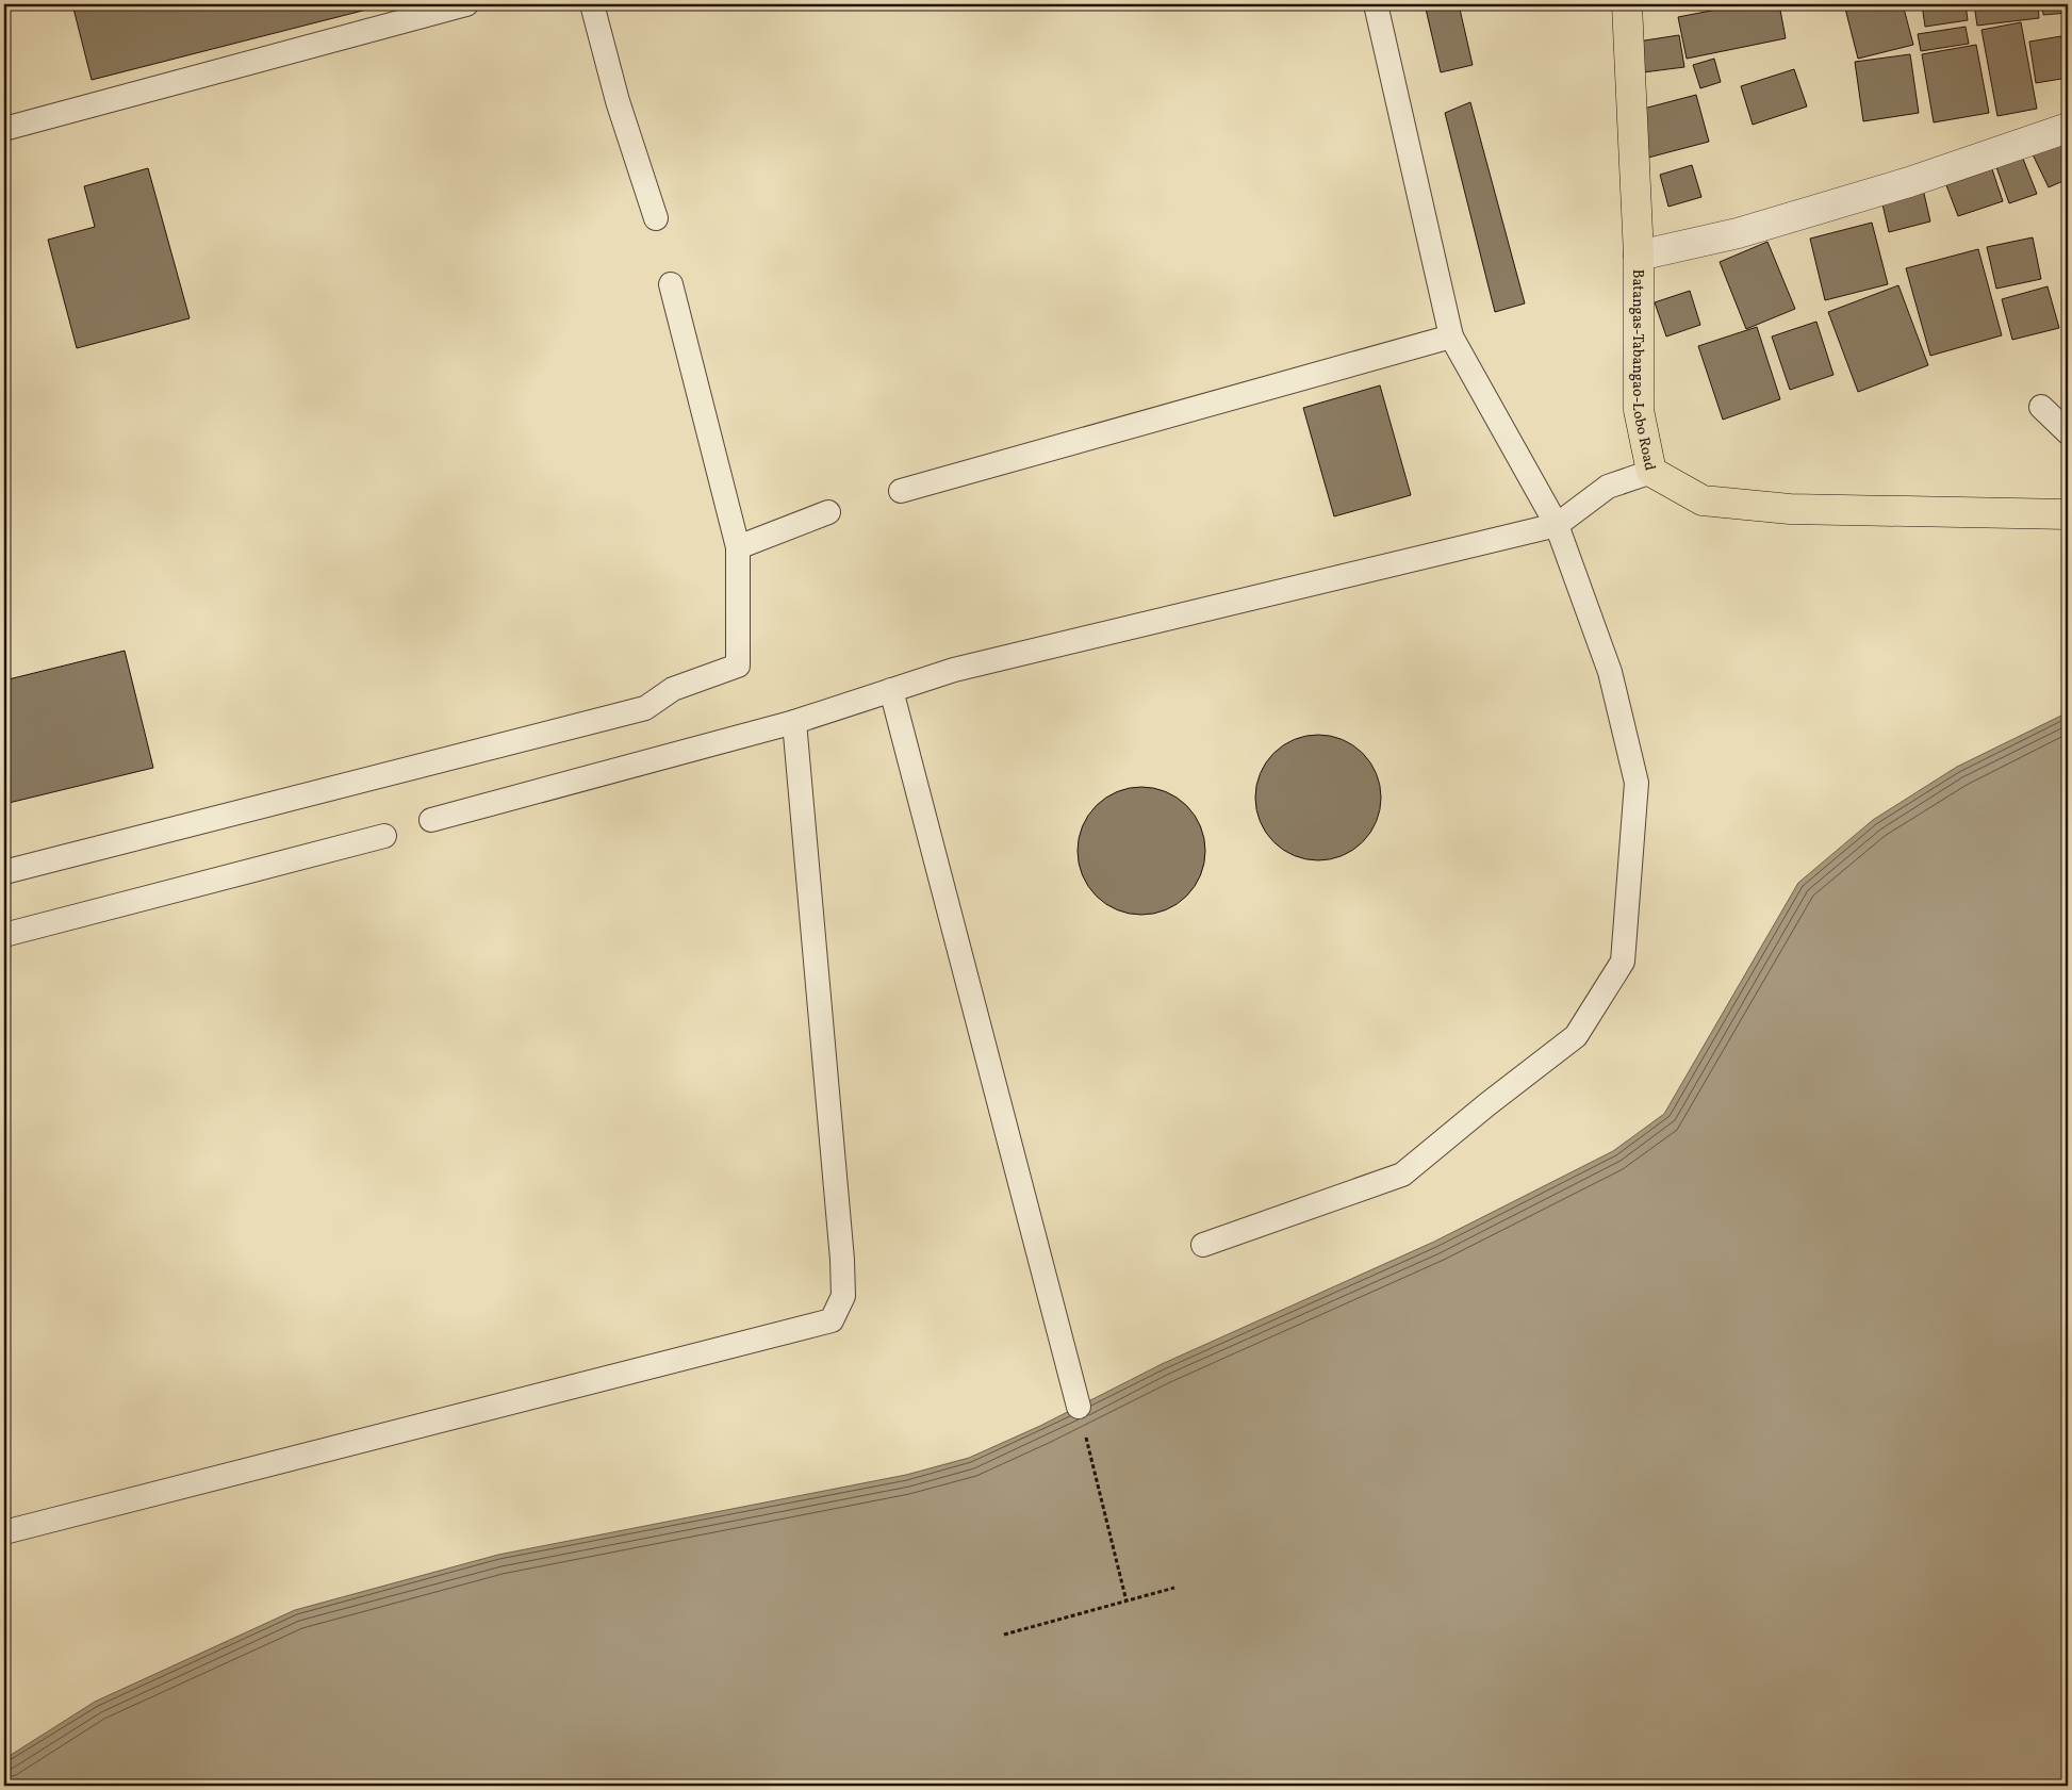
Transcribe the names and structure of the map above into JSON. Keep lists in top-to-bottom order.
{
  "streets": {
    "main road": ["Batangas-Tabangao-Lobo Road"]
  }
}
